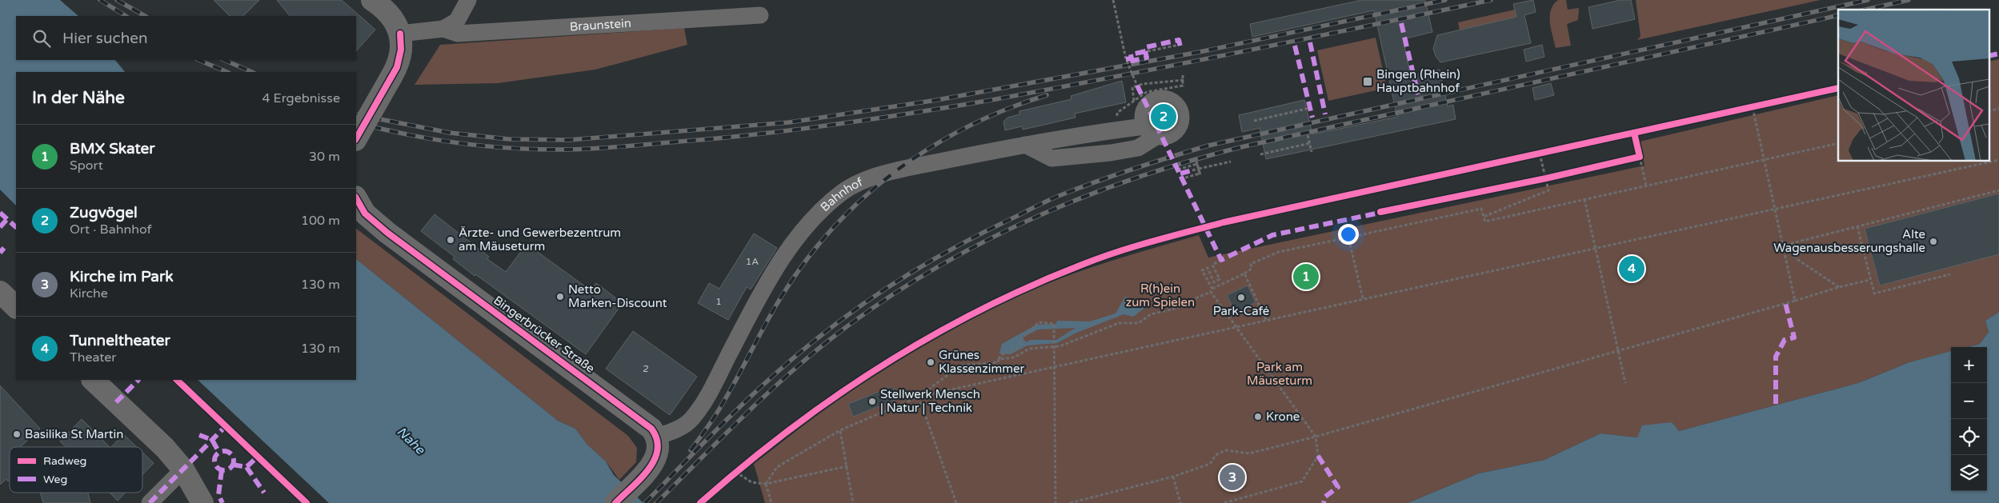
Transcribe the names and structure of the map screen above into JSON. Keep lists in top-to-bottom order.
{
  "streets": {
    "main road": ["Bingerbrücker Straße"],
    "street": ["Braunstein", "Bahnhof"]
  },
  "crossings": [
    ["Bahnhof", "Bingerbrücker Straße"]
  ],
  "water": ["Nahe"],
  "parks": ["R(h)ein zum Spielen", "Park am Mäuseturm"],
  "places": {
    "transit": ["Bingen (Rhein) Hauptbahnhof"],
    "other": [
      "Ärzte- und Gewerbezentrum am Mäuseturm",
      "Alte Wagenausbesserungshalle",
      "Netto Marken-Discount",
      "Park-Café",
      "Grünes Klassenzimmer",
      "Stellwerk Mensch | Natur | Technik",
      "Krone",
      "Basilika St Martin"
    ]
  },
  "house_numbers": ["1A", "1", "2"],
  "legend": ["Radweg", "Weg"],
  "page": {
    "search": "Hier suchen",
    "heading": ["In der Nähe", "4 Ergebnisse"],
    "pins": [
      "2",
      "4",
      "1",
      "3"
    ],
    "list": [
      {
        "mark": "1",
        "name": "BMX Skater",
        "note": "Sport",
        "value": "30 m"
      },
      {
        "mark": "2",
        "name": "Zugvögel",
        "note": "Ort · Bahnhof",
        "value": "100 m"
      },
      {
        "mark": "3",
        "name": "Kirche im Park",
        "note": "Kirche",
        "value": "130 m"
      },
      {
        "mark": "4",
        "name": "Tunneltheater",
        "note": "Theater",
        "value": "130 m"
      }
    ],
    "map_buttons": ["+", "−"]
  }
}
